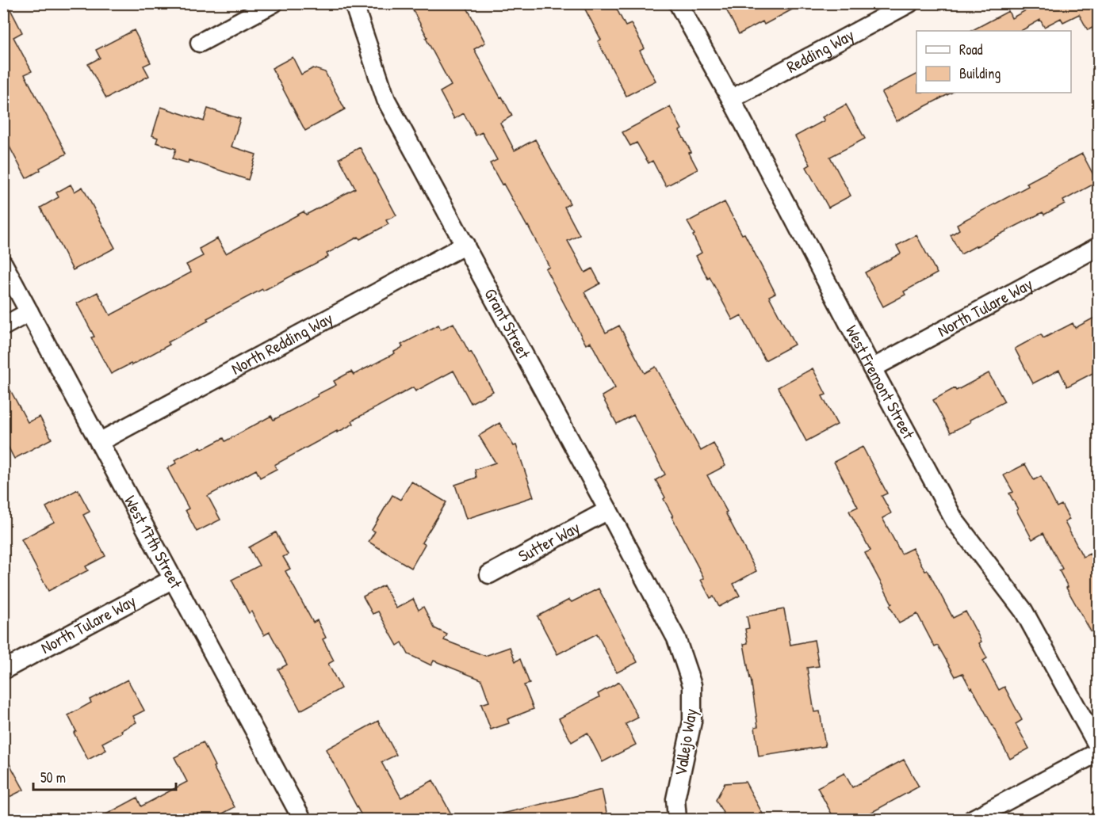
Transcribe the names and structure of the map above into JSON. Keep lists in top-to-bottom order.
{
  "streets": {
    "street": [
      "Redding Way",
      "North Tulare Way",
      "Grant Street",
      "North Redding Way",
      "West Fremont Street",
      "West 17th Street",
      "Sutter Way",
      "Vallejo Way"
    ]
  },
  "crossings": [
    ["Redding Way", "West Fremont Street"],
    ["North Tulare Way", "West Fremont Street"],
    ["North Tulare Way", "West 17th Street"],
    ["Grant Street", "North Redding Way"],
    ["Grant Street", "Sutter Way"],
    ["Grant Street", "Vallejo Way"],
    ["North Redding Way", "West 17th Street"]
  ],
  "legend": ["Road", "Building"],
  "scale_bar": "50 m"
}
